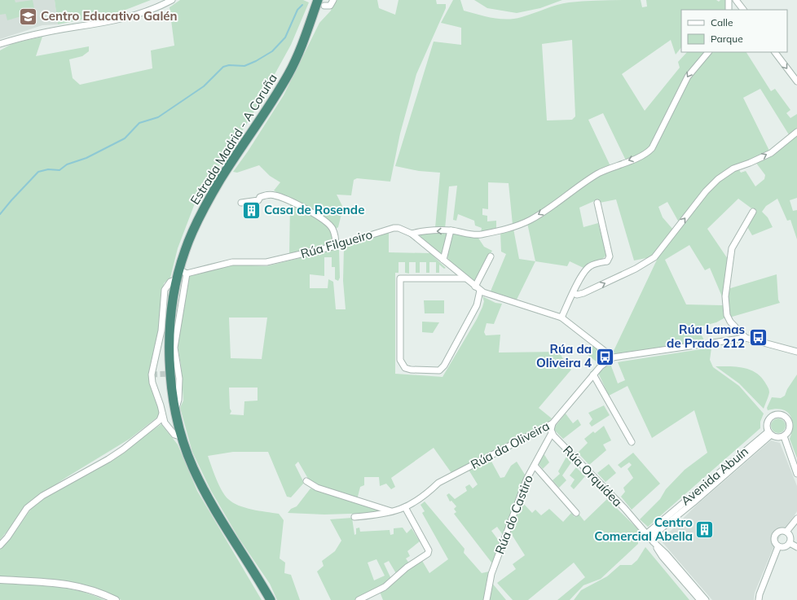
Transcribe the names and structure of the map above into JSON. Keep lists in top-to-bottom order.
{
  "streets": {
    "highway": ["Estrada Madrid - A Coruña"],
    "street": [
      "Rúa Filgueiro",
      "Rúa da Oliveira",
      "Rúa Orquídea",
      "Avenida Abuín",
      "Rúa do Castiro"
    ]
  },
  "crossings": [
    ["Estrada Madrid - A Coruña", "Rúa Filgueiro"],
    ["Rúa Filgueiro", "Rúa da Oliveira"],
    ["Rúa Orquídea", "Avenida Abuín"],
    ["Rúa Orquídea", "Rúa do Castiro"]
  ],
  "places": {
    "school or university": ["Centro Educativo Galén"],
    "building": ["Casa de Rosende", "Centro Comercial Abella"],
    "bus stop": ["Rúa Lamas de Prado 212", "Rúa da Oliveira 4"]
  },
  "legend": ["Calle", "Parque"]
}
